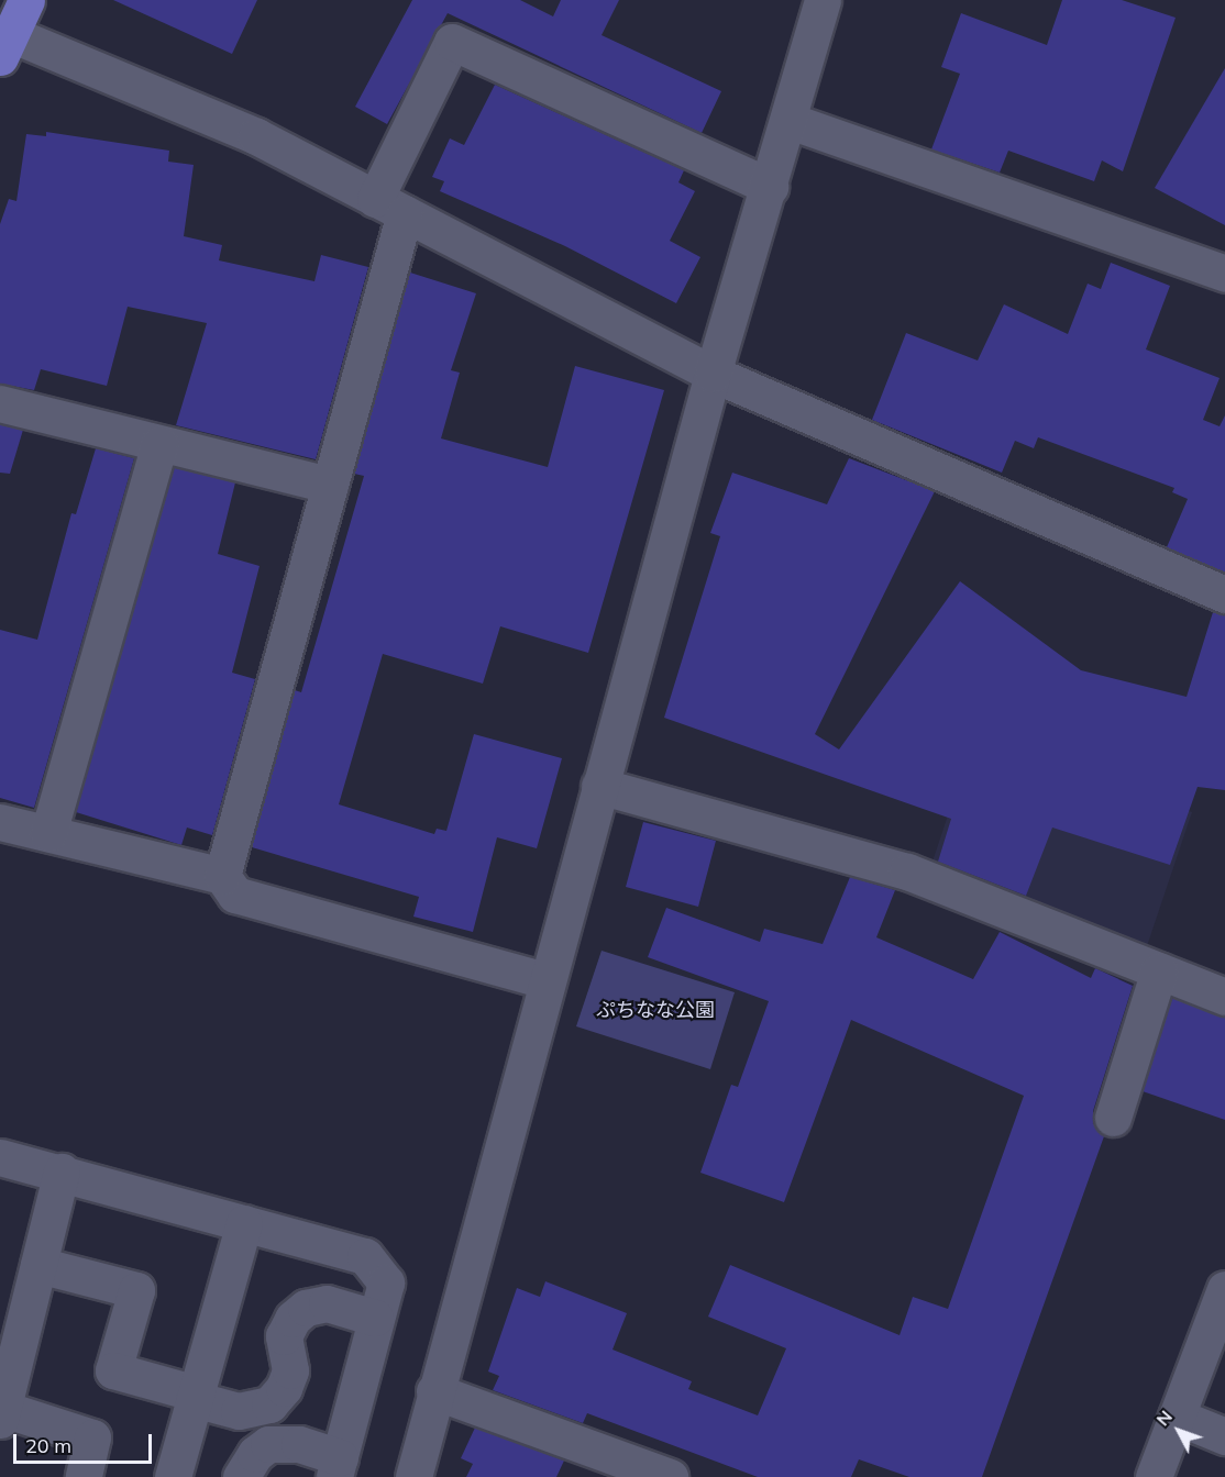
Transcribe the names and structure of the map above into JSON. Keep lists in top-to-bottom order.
{
  "parks": ["ぷちなな公園"],
  "scale_bar": "20 m",
  "north": "top left"
}
